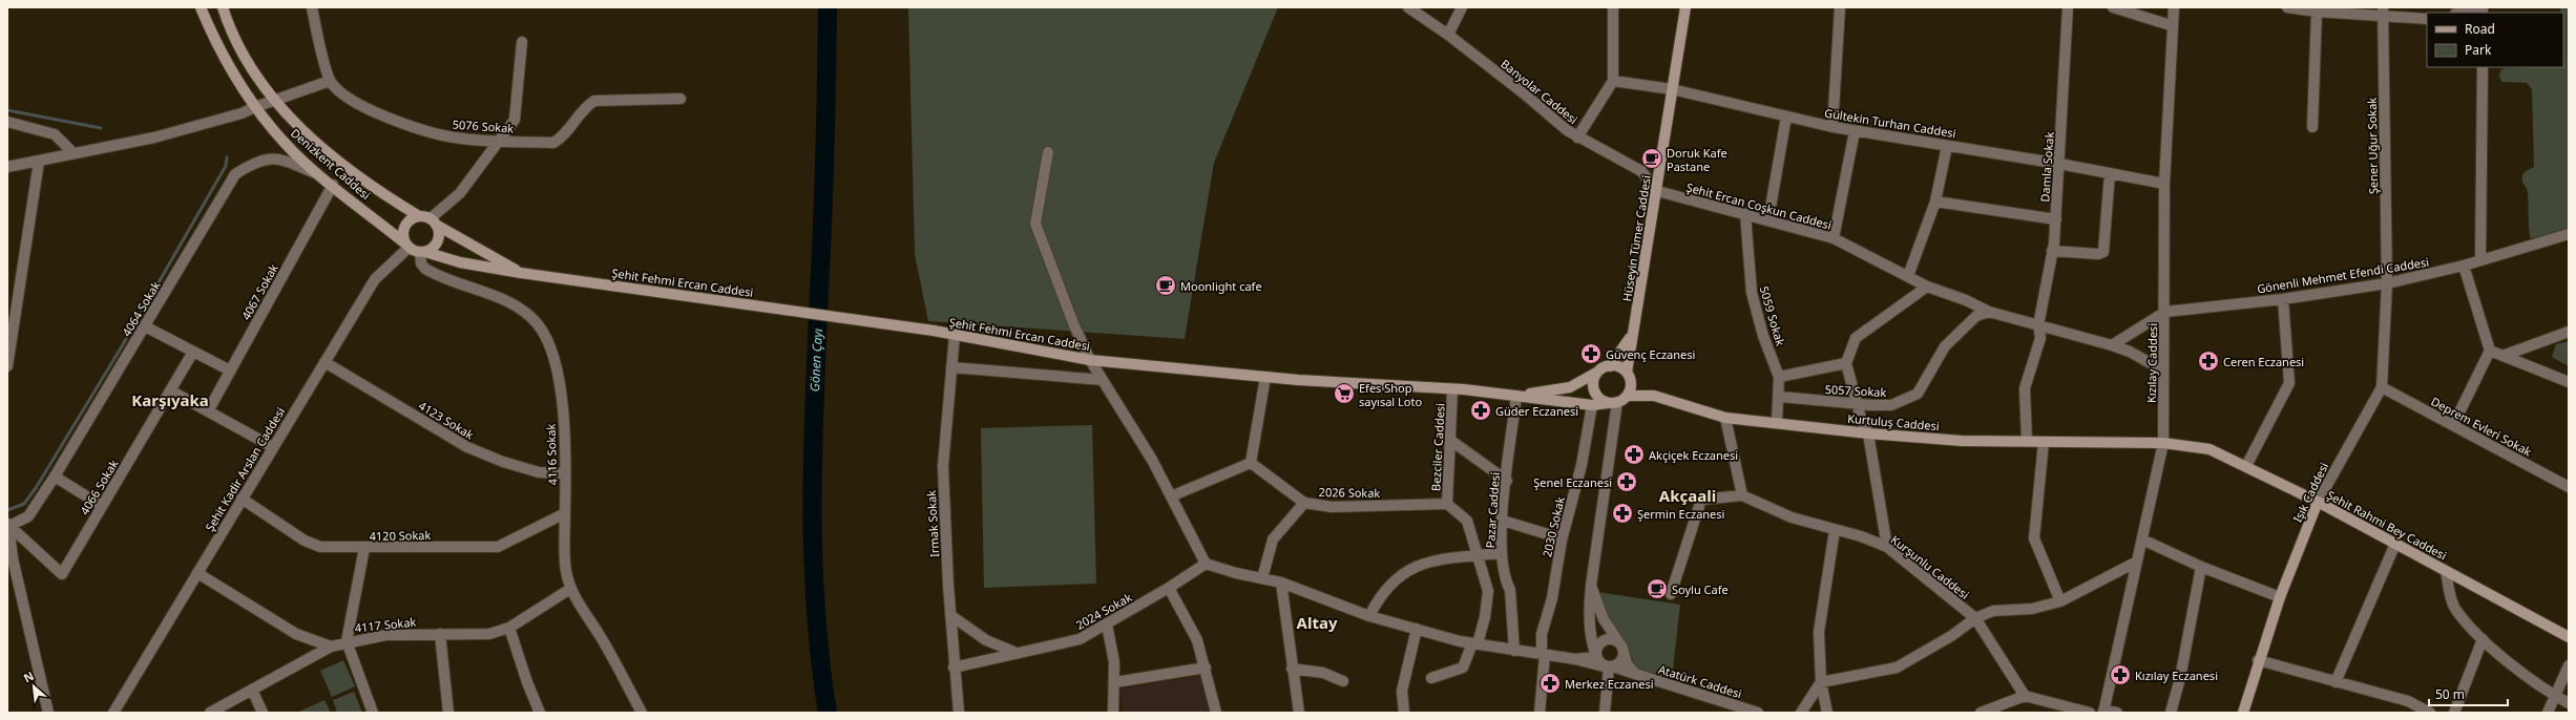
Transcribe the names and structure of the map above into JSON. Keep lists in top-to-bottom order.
{
  "streets": {
    "main road": [
      "Denizkent Caddesi",
      "Hüseyin Tümer Caddesi",
      "Şehit Fehmi Ercan Caddesi",
      "Kurtuluş Caddesi",
      "Işık Caddesi",
      "Şehit Rahmi Bey Caddesi"
    ],
    "street": [
      "Banyolar Caddesi",
      "Gültekin Turhan Caddesi",
      "5076 Sokak",
      "Şener Uğur Sokak",
      "Damla Sokak",
      "Şehit Ercan Coşkun Caddesi",
      "Gönenli Mehmet Efendi Caddesi",
      "4067 Sokak",
      "4064 Sokak",
      "5059 Sokak",
      "Kızılay Caddesi",
      "5057 Sokak",
      "4123 Sokak",
      "Deprem Evleri Sokak",
      "Bezciler Caddesi",
      "4116 Sokak",
      "Şehit Kadir Arslan Caddesi",
      "4066 Sokak",
      "2026 Sokak",
      "Pazar Caddesi",
      "Irmak Sokak",
      "2030 Sokak",
      "4120 Sokak",
      "Kurşunlu Caddesi",
      "2024 Sokak",
      "4117 Sokak",
      "Atatürk Caddesi"
    ]
  },
  "crossings": [
    ["Banyolar Caddesi", "Şehit Ercan Coşkun Caddesi"],
    ["Banyolar Caddesi", "Hüseyin Tümer Caddesi"],
    ["Gültekin Turhan Caddesi", "Damla Sokak"],
    ["Gültekin Turhan Caddesi", "Hüseyin Tümer Caddesi"],
    ["Gültekin Turhan Caddesi", "Kızılay Caddesi"],
    ["Şener Uğur Sokak", "Gönenli Mehmet Efendi Caddesi"],
    ["Şener Uğur Sokak", "Işık Caddesi"],
    ["Denizkent Caddesi", "Şehit Fehmi Ercan Caddesi"],
    ["Denizkent Caddesi", "4067 Sokak"],
    ["Denizkent Caddesi", "4064 Sokak"],
    ["Denizkent Caddesi", "4116 Sokak"],
    ["Denizkent Caddesi", "Şehit Kadir Arslan Caddesi"],
    ["Damla Sokak", "Şehit Ercan Coşkun Caddesi"],
    ["Damla Sokak", "Kurtuluş Caddesi"],
    ["Şehit Ercan Coşkun Caddesi", "Hüseyin Tümer Caddesi"],
    ["Şehit Ercan Coşkun Caddesi", "5059 Sokak"],
    ["Şehit Ercan Coşkun Caddesi", "Kızılay Caddesi"],
    ["Şehit Ercan Coşkun Caddesi", "5057 Sokak"],
    ["Hüseyin Tümer Caddesi", "Şehit Fehmi Ercan Caddesi"],
    ["Hüseyin Tümer Caddesi", "Kurtuluş Caddesi"],
    ["Gönenli Mehmet Efendi Caddesi", "Kızılay Caddesi"],
    ["Gönenli Mehmet Efendi Caddesi", "Işık Caddesi"],
    ["Şehit Fehmi Ercan Caddesi", "Kurtuluş Caddesi"],
    ["Şehit Fehmi Ercan Caddesi", "Bezciler Caddesi"],
    ["Şehit Fehmi Ercan Caddesi", "4116 Sokak"],
    ["Şehit Fehmi Ercan Caddesi", "Şehit Kadir Arslan Caddesi"],
    ["Şehit Fehmi Ercan Caddesi", "Pazar Caddesi"],
    ["Şehit Fehmi Ercan Caddesi", "Irmak Sokak"],
    ["Şehit Fehmi Ercan Caddesi", "2030 Sokak"],
    ["4064 Sokak", "4066 Sokak"],
    ["5059 Sokak", "5057 Sokak"],
    ["5059 Sokak", "Kurtuluş Caddesi"],
    ["Kızılay Caddesi", "Kurtuluş Caddesi"],
    ["Kızılay Caddesi", "Şehit Rahmi Bey Caddesi"],
    ["4123 Sokak", "4116 Sokak"],
    ["4123 Sokak", "Şehit Kadir Arslan Caddesi"],
    ["Kurtuluş Caddesi", "Şehit Rahmi Bey Caddesi"],
    ["Deprem Evleri Sokak", "Işık Caddesi"],
    ["Bezciler Caddesi", "2026 Sokak"],
    ["4116 Sokak", "Şehit Kadir Arslan Caddesi"],
    ["4116 Sokak", "4120 Sokak"],
    ["4116 Sokak", "4117 Sokak"],
    ["Şehit Kadir Arslan Caddesi", "4120 Sokak"],
    ["Işık Caddesi", "Şehit Rahmi Bey Caddesi"],
    ["Irmak Sokak", "2024 Sokak"]
  ],
  "districts": ["Karşıyaka", "Akçaali", "Altay"],
  "water": ["Gönen Çayı"],
  "places": {
    "cafe": ["Doruk Kafe Pastane", "Moonlight cafe", "Soylu Cafe"],
    "pharmacy": [
      "Güvenç Eczanesi",
      "Ceren Eczanesi",
      "Güder Eczanesi",
      "Akçiçek Eczanesi",
      "Şenel Eczanesi",
      "Şermin Eczanesi",
      "Kızılay Eczanesi",
      "Merkez Eczanesi"
    ],
    "supermarket": ["Efes Shop sayısal Loto"]
  },
  "legend": ["Road", "Park"],
  "scale_bar": "50 m",
  "north": "top left"
}
